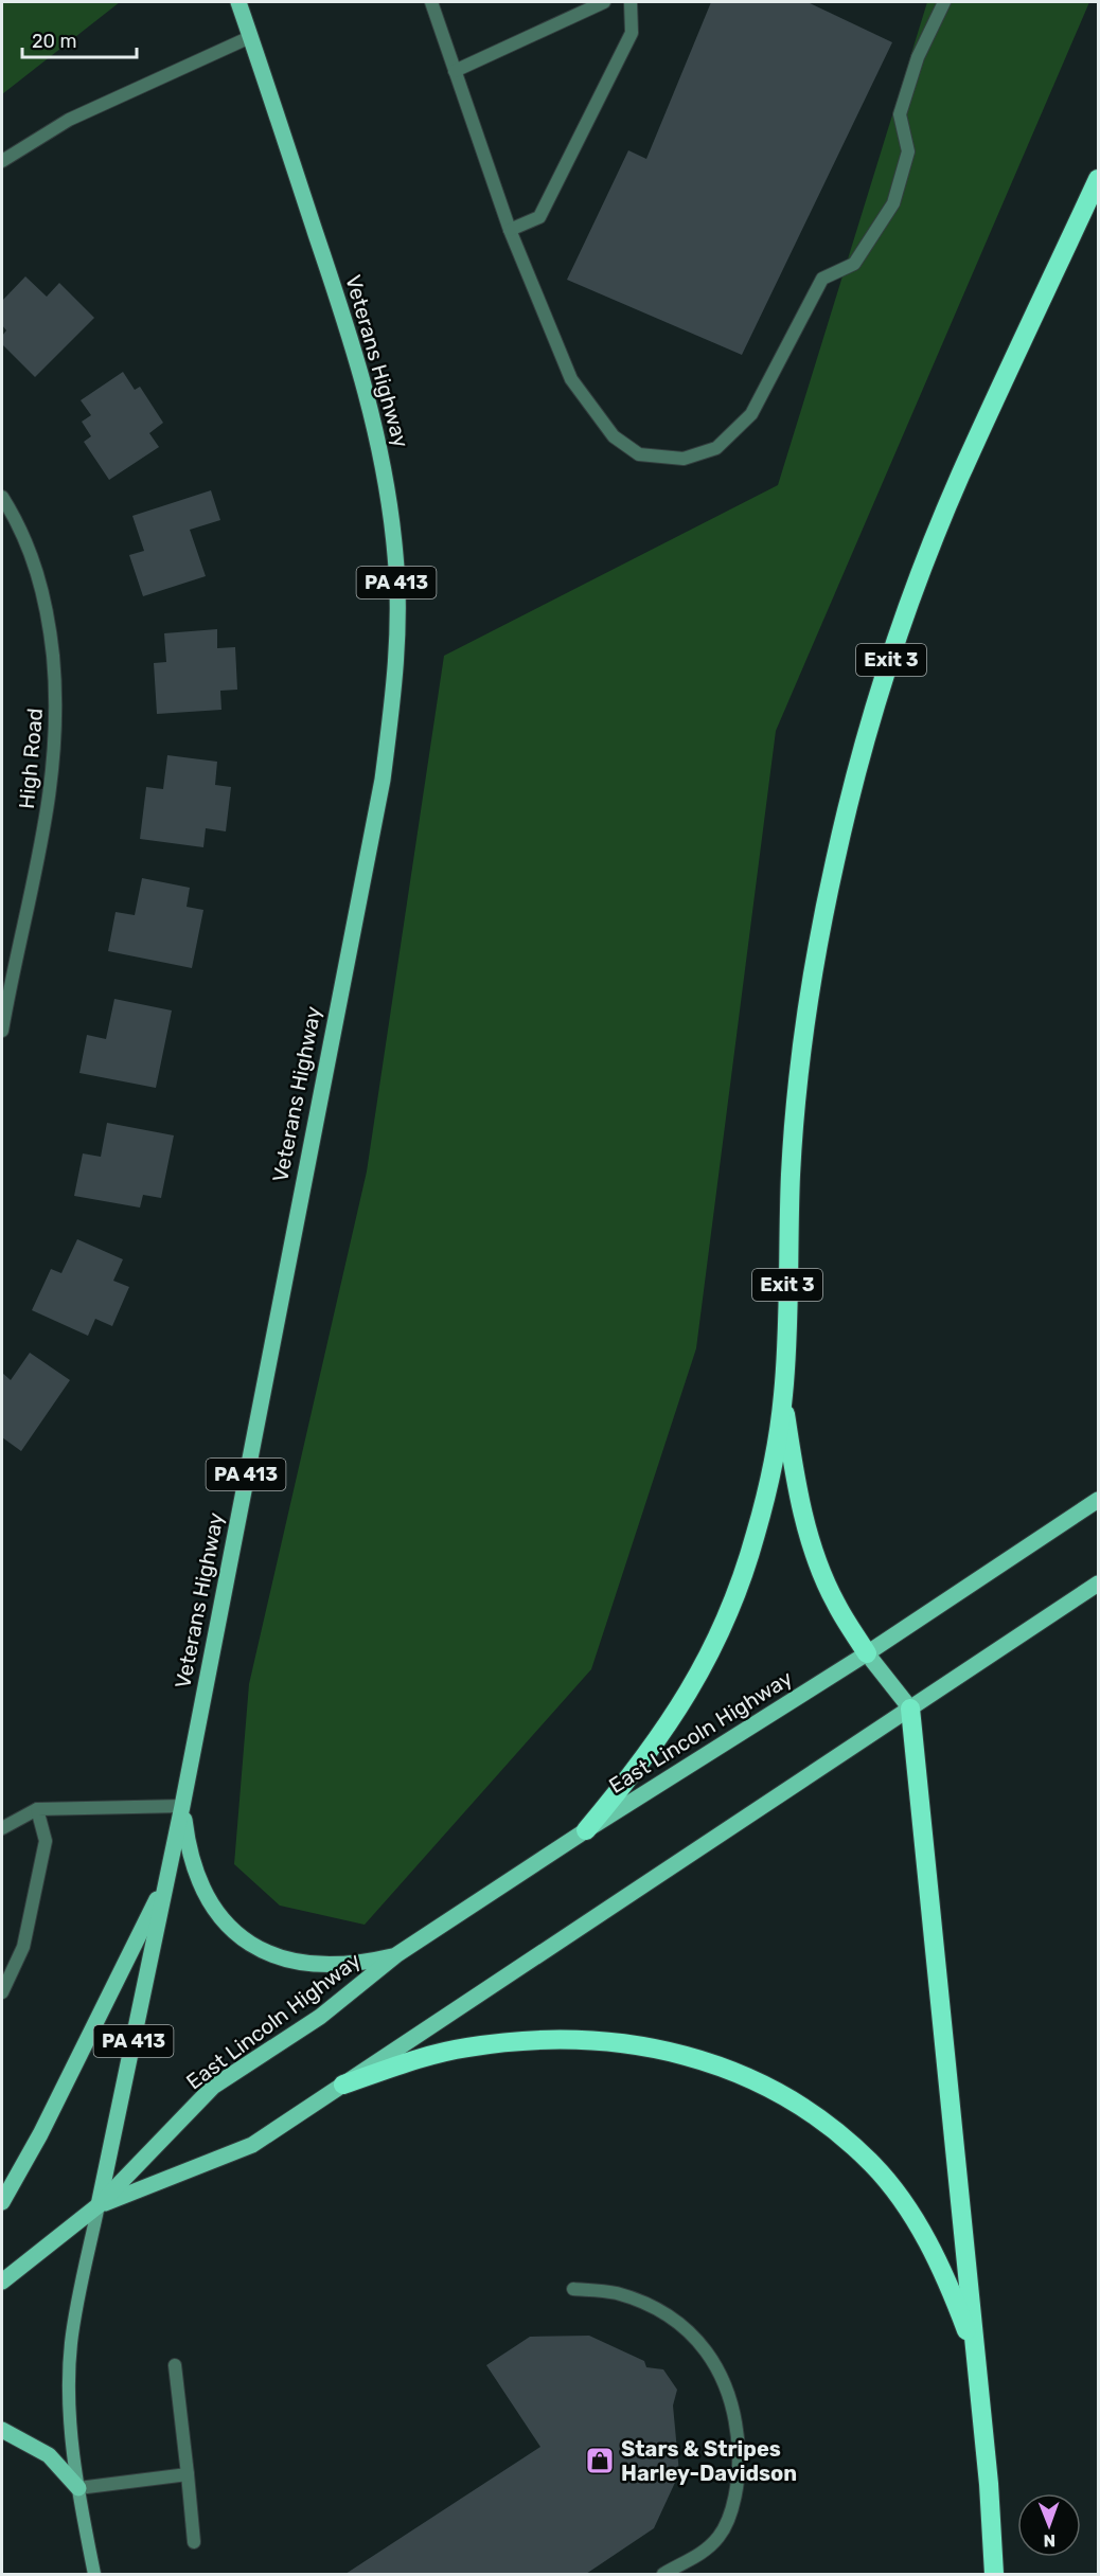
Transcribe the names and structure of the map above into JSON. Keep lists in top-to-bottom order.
{
  "streets": {
    "highway": ["Exit 3"],
    "main road": ["Veterans Highway", "PA 413", "East Lincoln Highway"],
    "street": ["High Road"]
  },
  "crossings": [
    ["Veterans Highway", "PA 413"],
    ["Veterans Highway", "East Lincoln Highway"],
    ["PA 413", "East Lincoln Highway"]
  ],
  "places": {
    "shop": ["Stars & Stripes Harley-Davidson"]
  },
  "scale_bar": "20 m",
  "north": "bottom"
}
